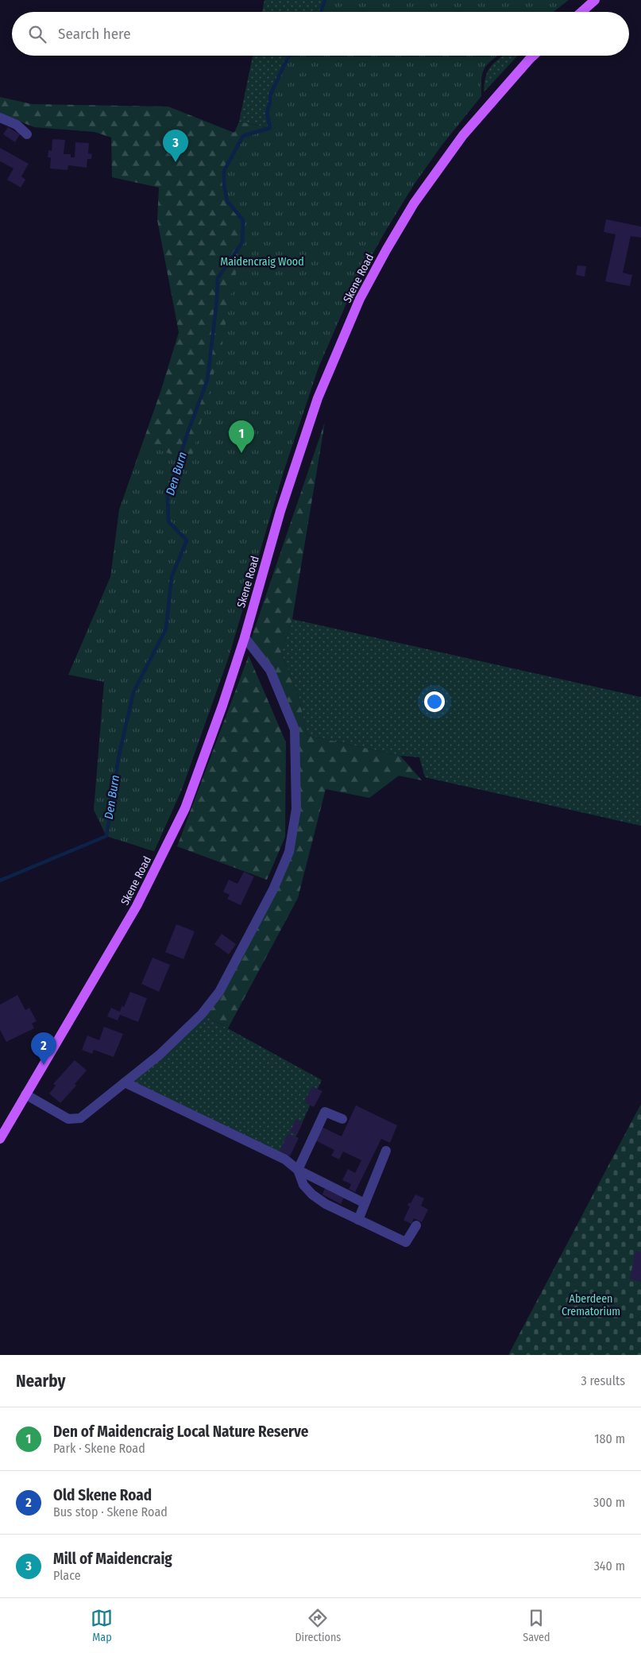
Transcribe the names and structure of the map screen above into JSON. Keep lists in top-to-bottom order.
{
  "streets": {
    "main road": ["Skene Road"]
  },
  "water": ["Den Burn"],
  "parks": ["Maidencraig Wood", "Aberdeen Crematorium"],
  "page": {
    "search": "Search here",
    "pins": ["3", "1", "2"],
    "heading": ["Nearby", "3 results"],
    "list": [
      {
        "mark": "1",
        "name": "Den of Maidencraig Local Nature Reserve",
        "note": "Park · Skene Road",
        "value": "180 m"
      },
      {
        "mark": "2",
        "name": "Old Skene Road",
        "note": "Bus stop · Skene Road",
        "value": "300 m"
      },
      {
        "mark": "3",
        "name": "Mill of Maidencraig",
        "note": "Place",
        "value": "340 m"
      }
    ],
    "nav": ["Map", "Directions", "Saved"]
  }
}
